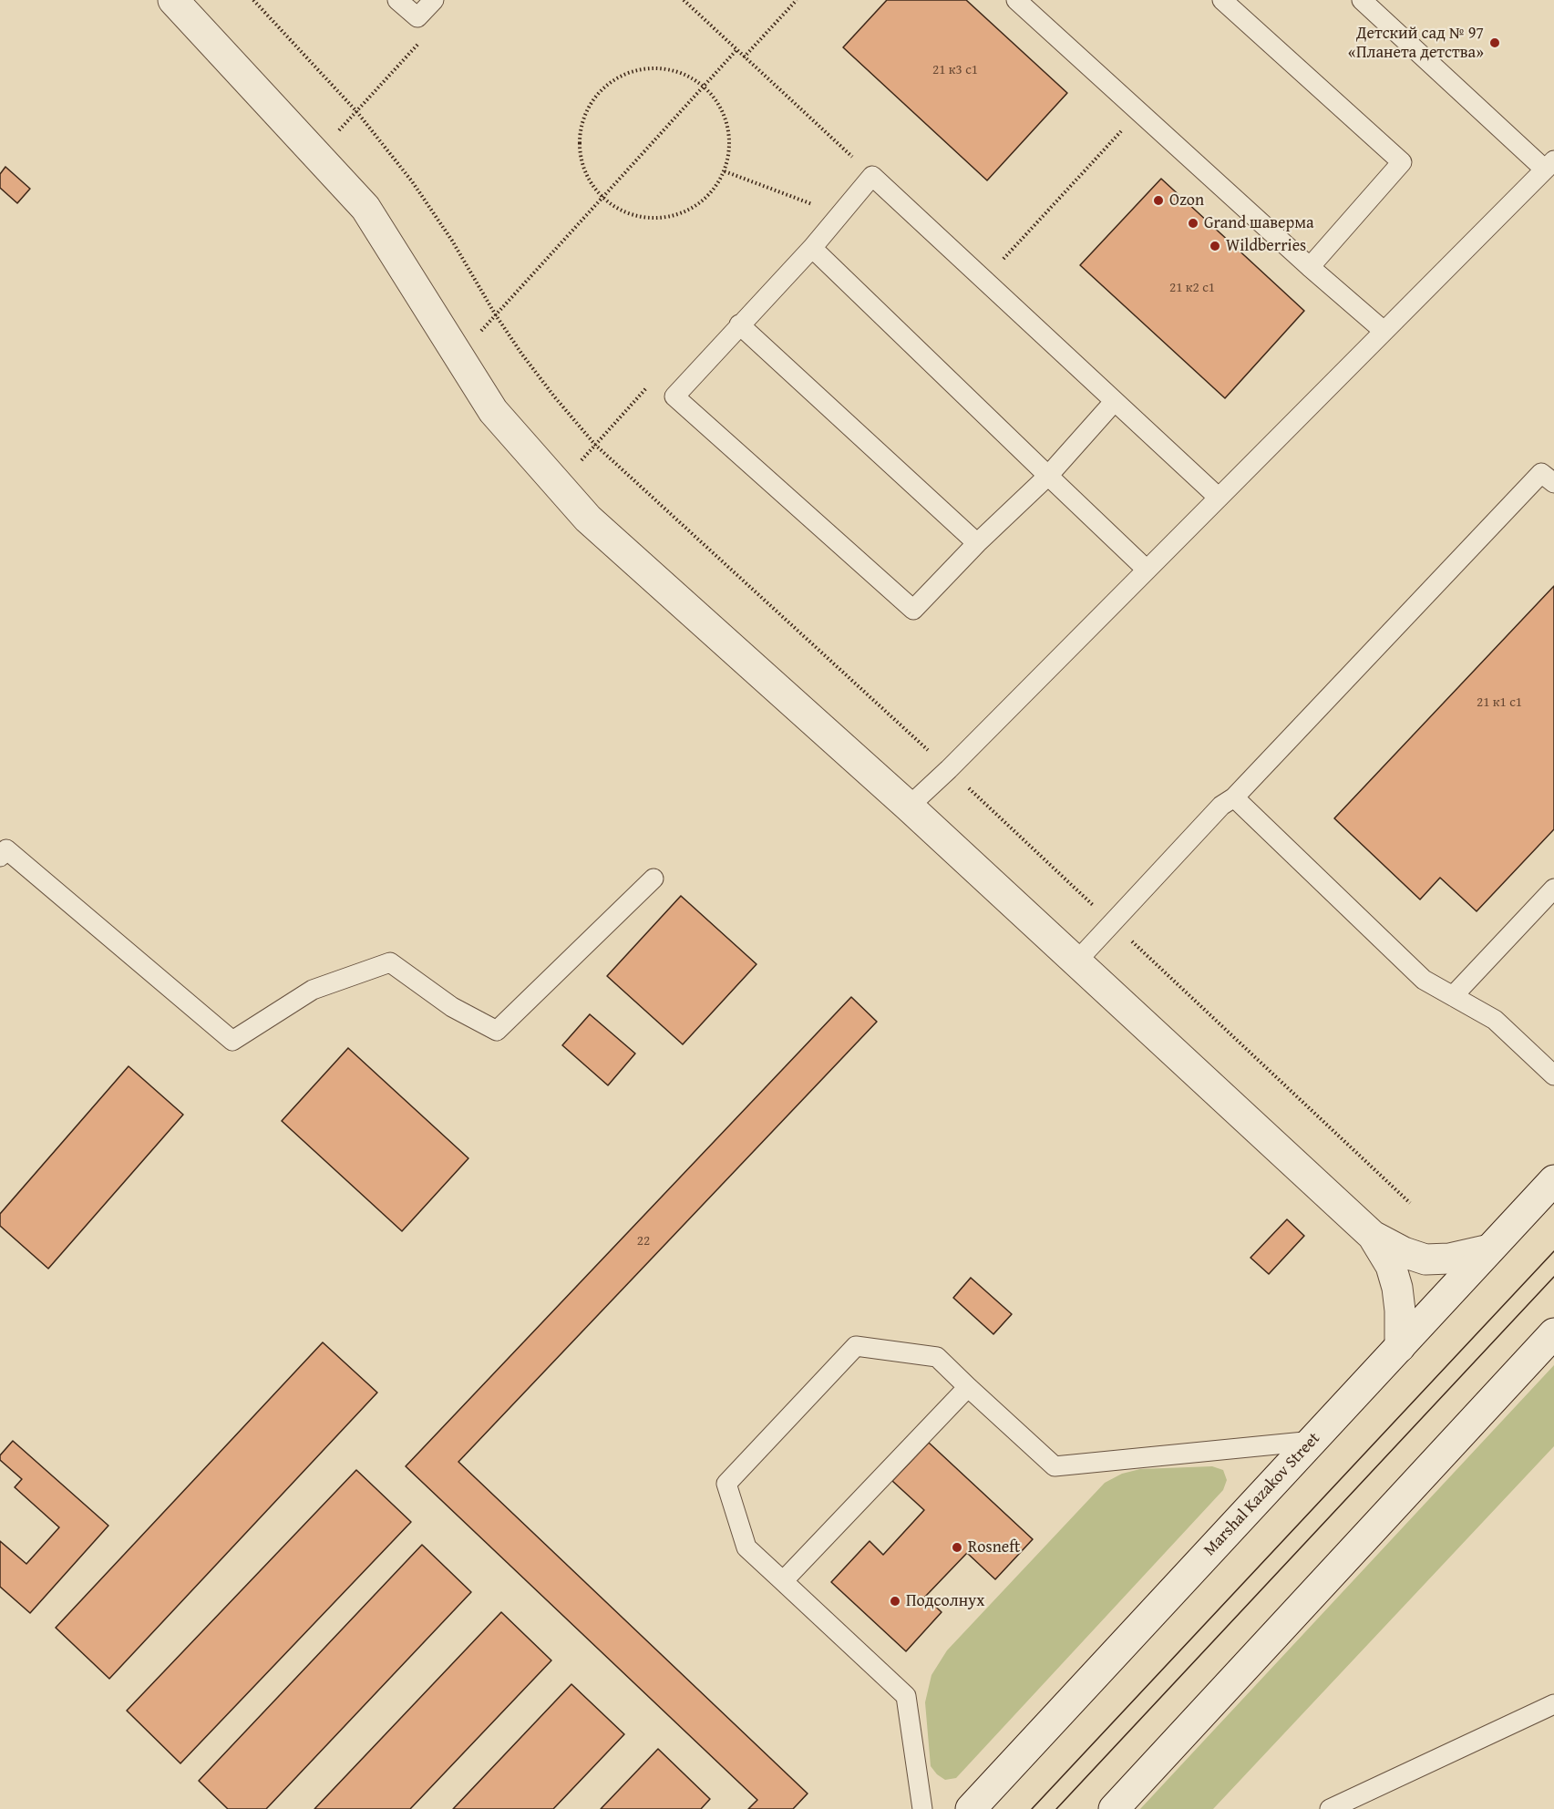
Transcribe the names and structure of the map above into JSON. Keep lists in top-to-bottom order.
{
  "streets": {
    "street": ["Marshal Kazakov Street"]
  },
  "places": [
    "Детский сад № 97 «Планета детства»",
    "Ozon",
    "Grand шаверма",
    "Wildberries",
    "Rosneft",
    "Подсолнух"
  ],
  "house_numbers": [
    "21 к3 с1",
    "21 к2 с1",
    "21 к1 с1",
    "22"
  ]
}
